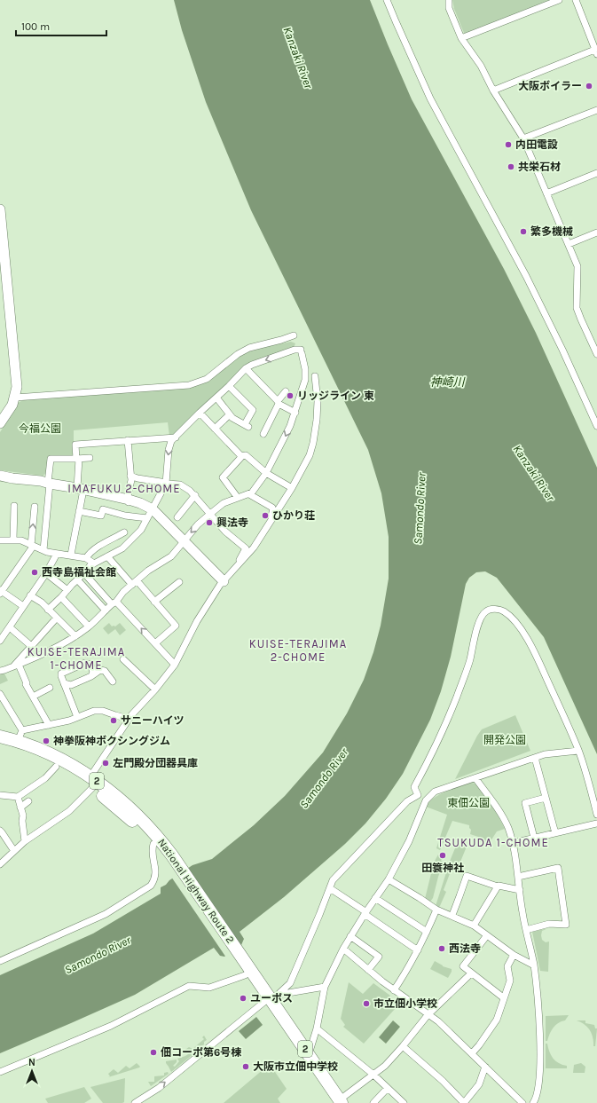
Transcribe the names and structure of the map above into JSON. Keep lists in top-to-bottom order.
{
  "streets": {
    "highway": ["2", "National Highway Route 2"]
  },
  "districts": [
    "IMAFUKU 2-CHOME",
    "KUISE-TERAJIMA 2-CHOME",
    "KUISE-TERAJIMA 1-CHOME",
    "TSUKUDA 1-CHOME"
  ],
  "water": ["Kanzaki River", "神崎川", "Samondo River"],
  "parks": ["今福公園", "開発公園", "東佃公園"],
  "places": [
    "大阪ボイラー",
    "内田電設",
    "共栄石材",
    "繁多機械",
    "リッジライン 東",
    "ひかり荘",
    "興法寺",
    "西寺島福祉会館",
    "サニーハイツ",
    "神拳阪神ボクシングジム",
    "左門殿分団器具庫",
    "田簑神社",
    "西法寺",
    "ユーポス",
    "市立佃小学校",
    "佃コーポ第6号棟",
    "大阪市立佃中学校"
  ],
  "scale_bar": "100 m",
  "north": "top"
}
